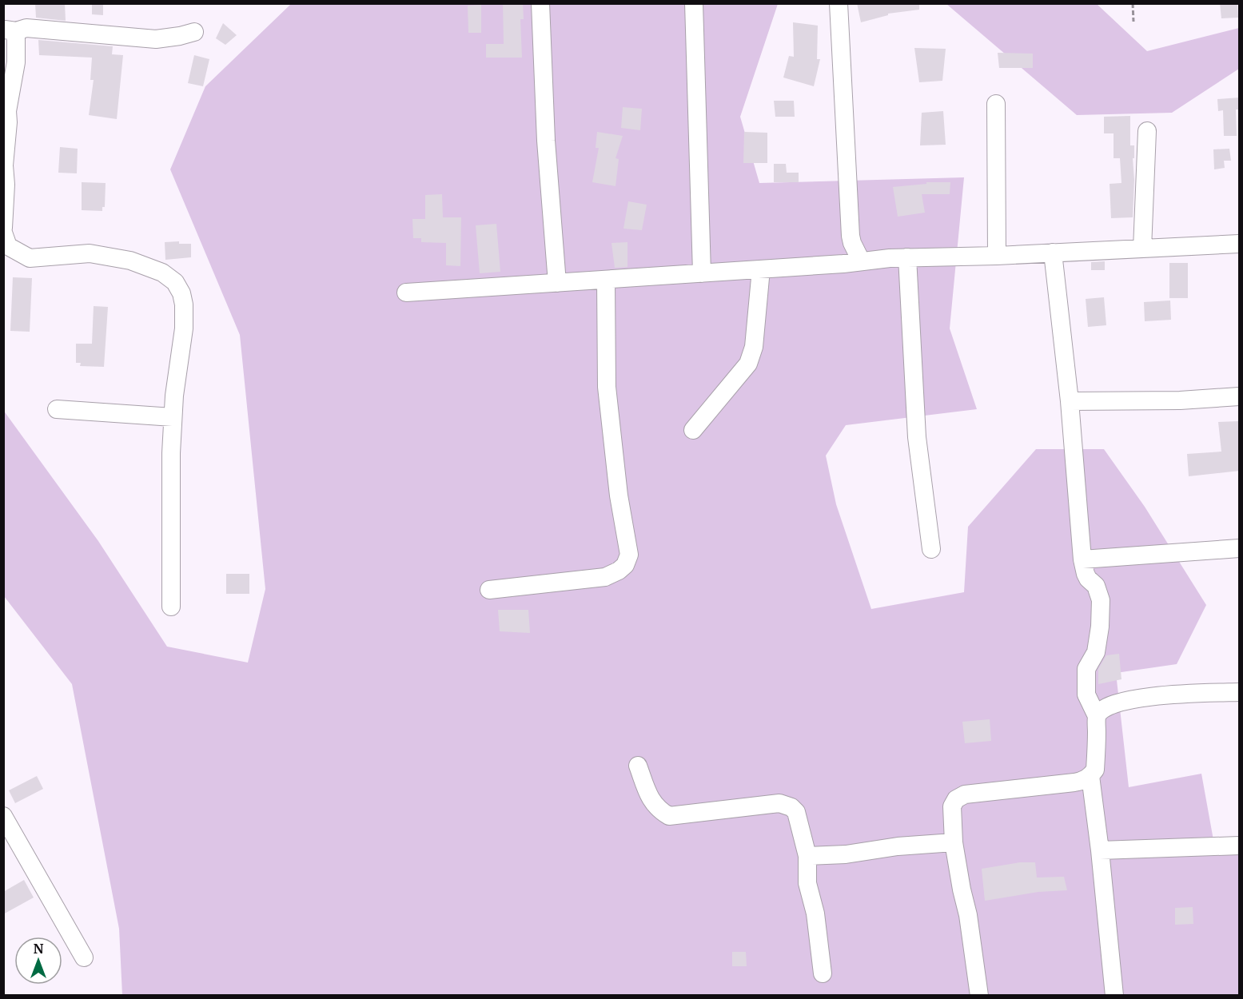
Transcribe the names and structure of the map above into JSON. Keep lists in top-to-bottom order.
{
  "north": "top"
}
